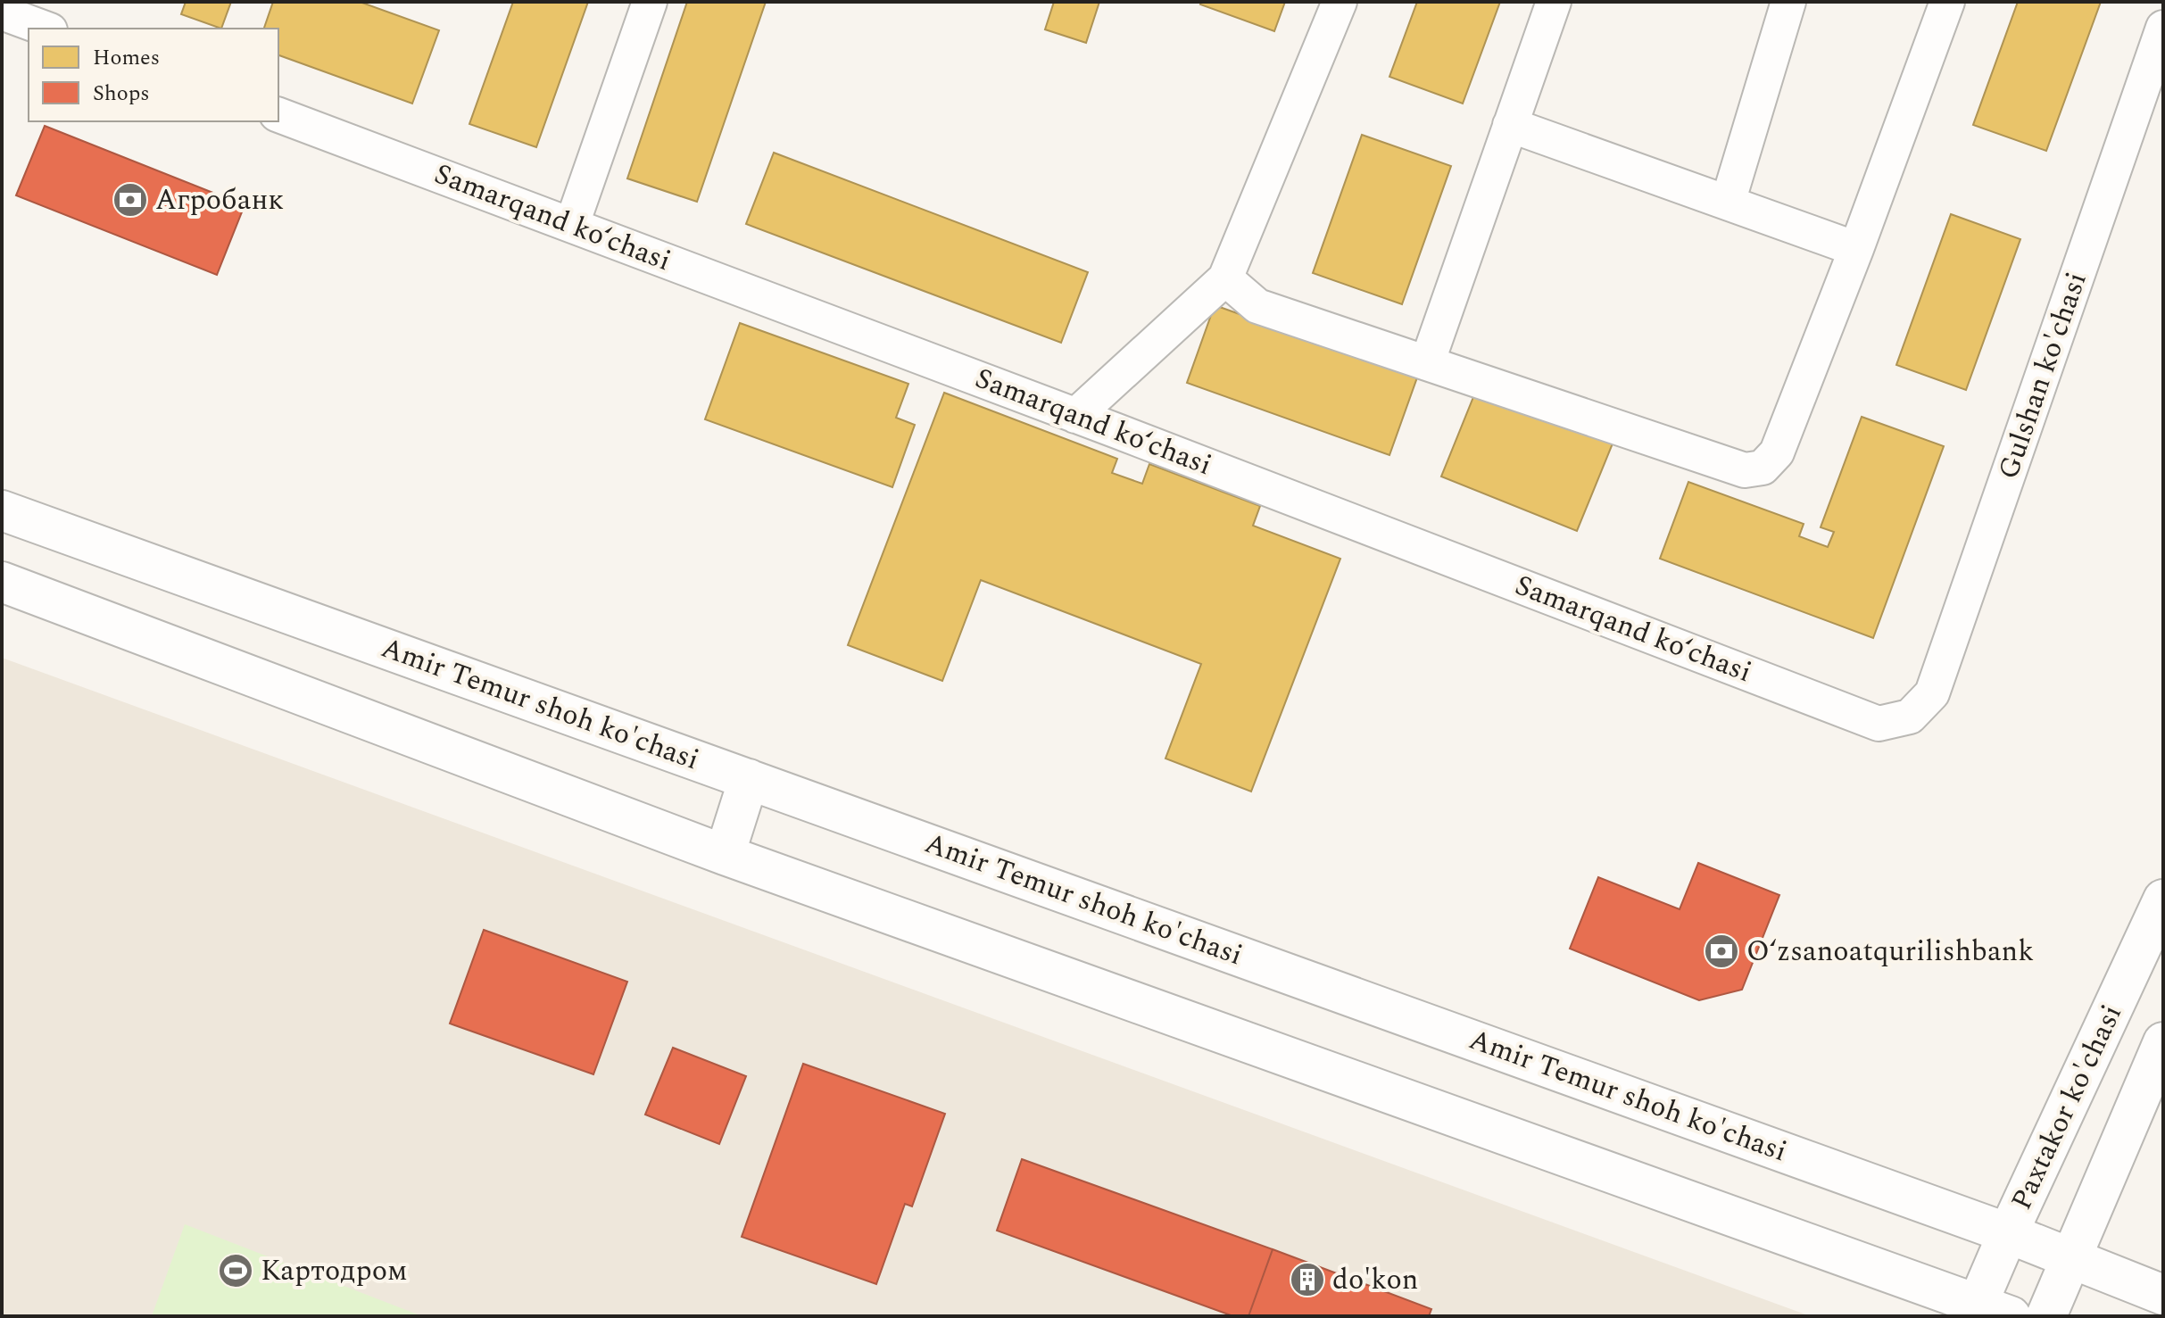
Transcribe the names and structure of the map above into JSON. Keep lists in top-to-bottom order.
{
  "streets": {
    "main road": ["Amir Temur shoh ko'chasi", "Paxtakor ko'chasi"],
    "street": ["Samarqand ko‘chasi", "Gulshan ko'chasi"]
  },
  "crossings": [
    ["Samarqand ko‘chasi", "Gulshan ko'chasi"],
    ["Amir Temur shoh ko'chasi", "Paxtakor ko'chasi"]
  ],
  "places": {
    "bank": ["Агробанк", "Oʻzsanoatqurilishbank"],
    "sports": ["Картодром"],
    "building": ["do'kon"]
  },
  "legend": ["Homes", "Shops"]
}
